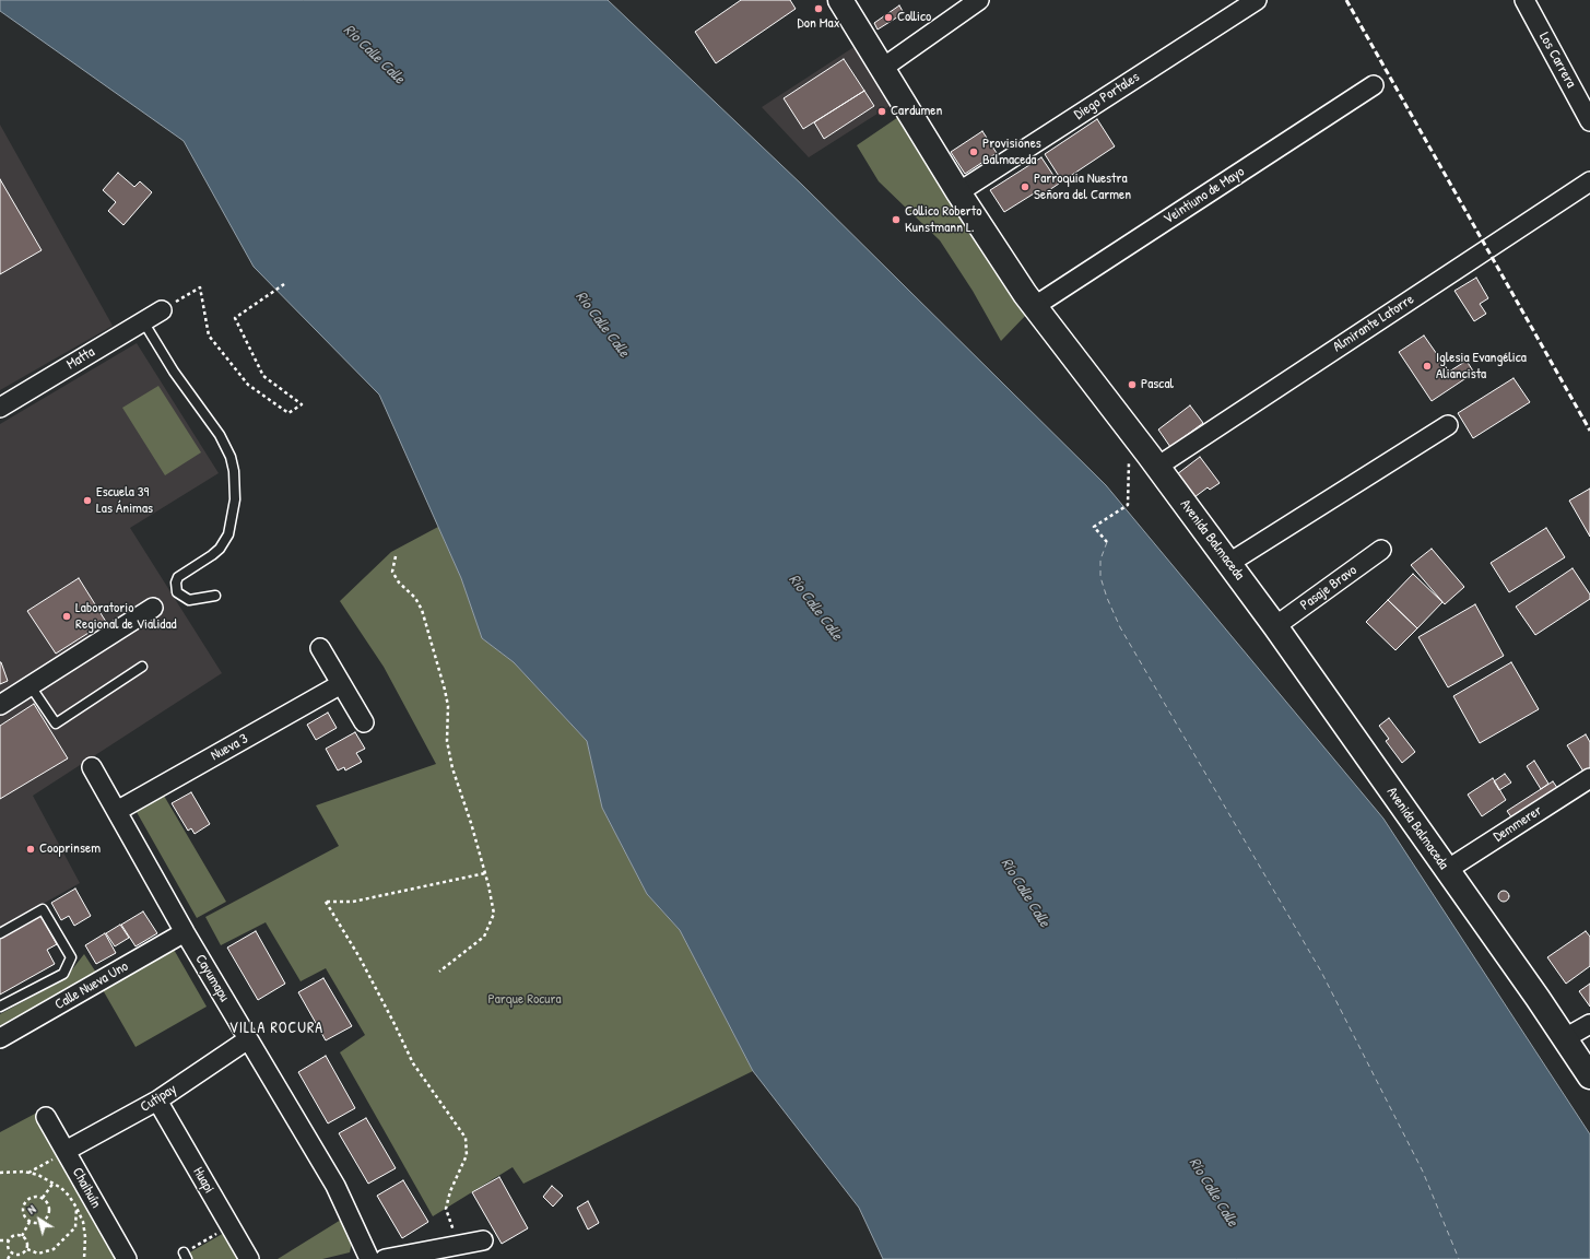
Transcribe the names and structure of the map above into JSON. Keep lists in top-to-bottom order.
{
  "streets": {
    "main road": ["Avenida Balmaceda"],
    "street": [
      "Los Carrera",
      "Diego Portales",
      "Veintiuno de Mayo",
      "Almirante Latorre",
      "Matta",
      "Pasaje Bravo",
      "Nueva 3",
      "Demmerer",
      "Cayumapu",
      "Calle Nueva Uno",
      "Cutipay",
      "Huapi",
      "Chaihuín"
    ]
  },
  "crossings": [
    ["Diego Portales", "Avenida Balmaceda"],
    ["Veintiuno de Mayo", "Avenida Balmaceda"],
    ["Almirante Latorre", "Avenida Balmaceda"],
    ["Avenida Balmaceda", "Pasaje Bravo"],
    ["Avenida Balmaceda", "Demmerer"],
    ["Nueva 3", "Cayumapu"],
    ["Cayumapu", "Calle Nueva Uno"],
    ["Cayumapu", "Cutipay"],
    ["Cutipay", "Huapi"],
    ["Cutipay", "Chaihuín"]
  ],
  "districts": ["VILLA ROCURA"],
  "water": ["Río Calle Calle"],
  "parks": ["Parque Rocura"],
  "places": [
    "Don Max",
    "Collico",
    "Cardumen",
    "Provisiones Balmaceda",
    "Parroquia Nuestra Señora del Carmen",
    "Collico Roberto Kunstmann L.",
    "Iglesia Evangélica Aliancista",
    "Pascal",
    "Escuela 39 Las Ánimas",
    "Laboratorio Regional de Vialidad",
    "Cooprinsem"
  ],
  "north": "top left"
}
